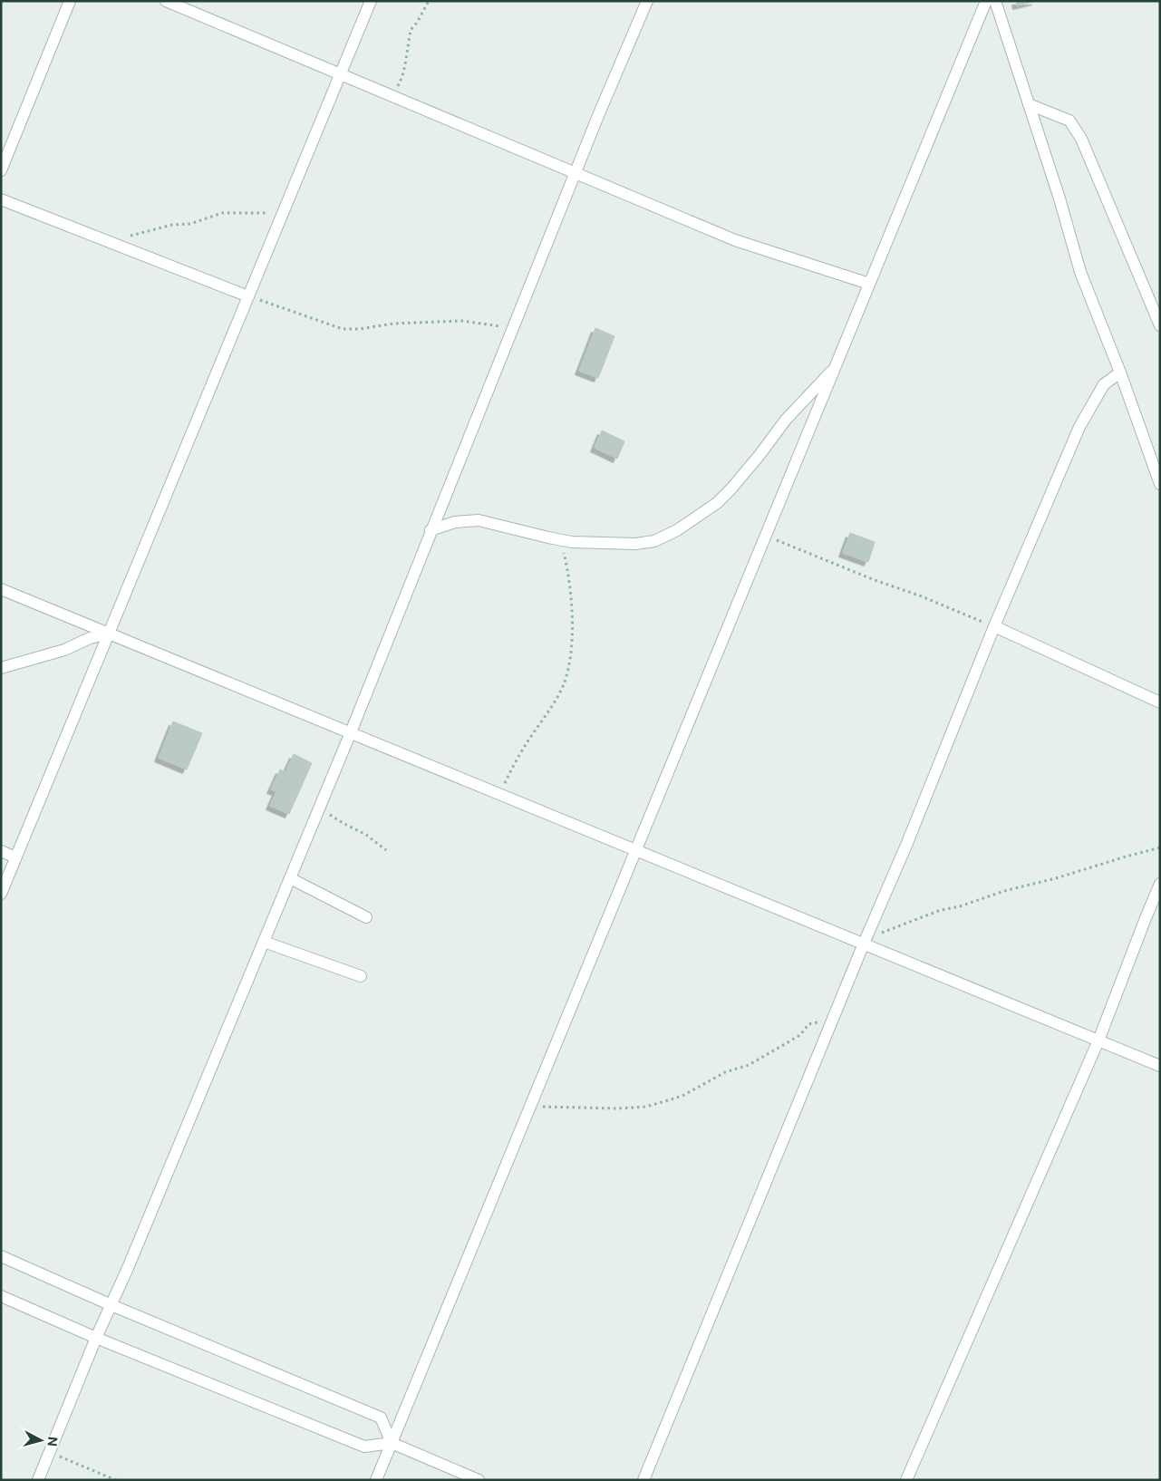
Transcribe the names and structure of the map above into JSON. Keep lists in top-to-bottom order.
{
  "north": "right"
}
